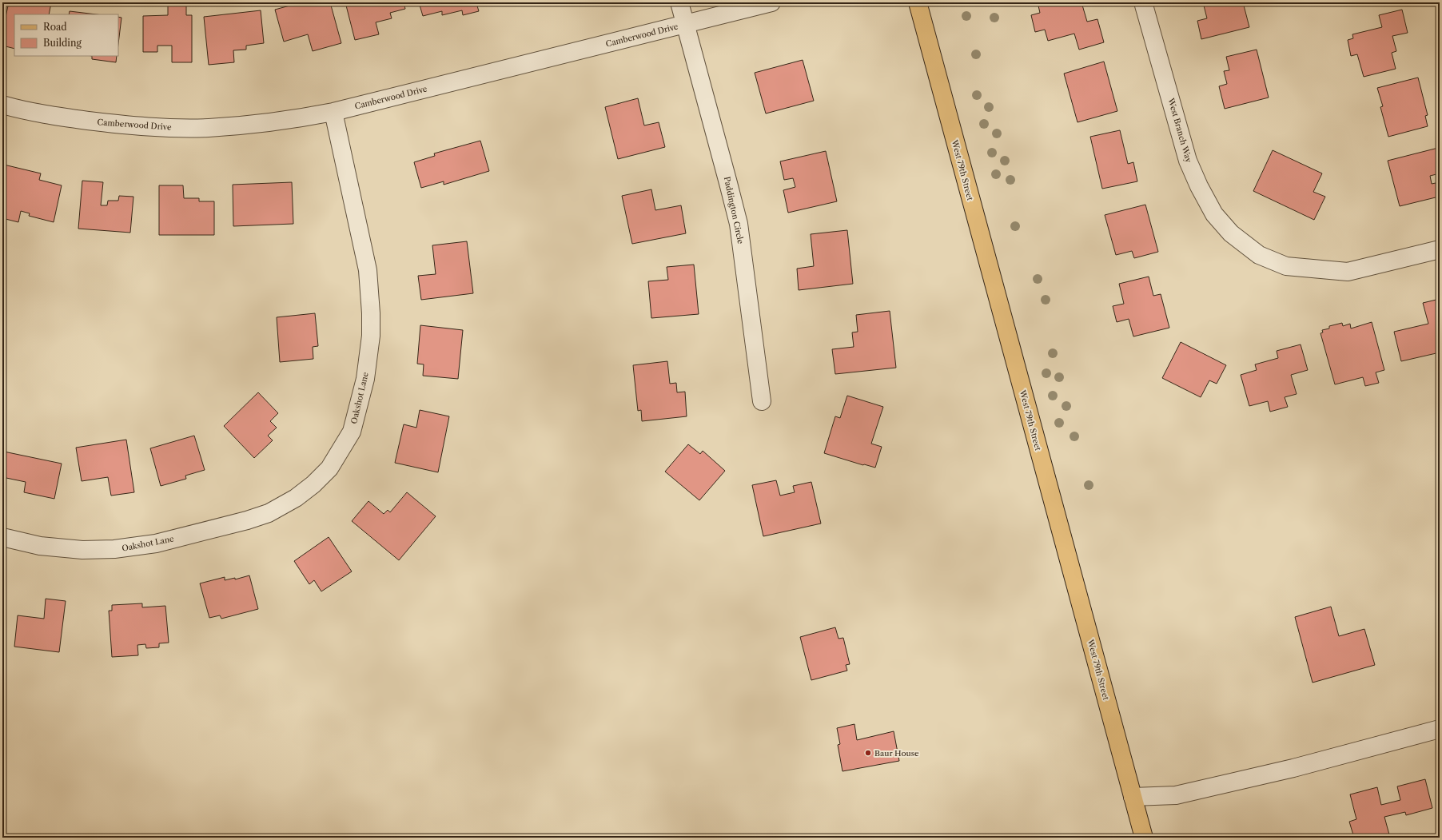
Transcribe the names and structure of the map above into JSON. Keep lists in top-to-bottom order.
{
  "streets": {
    "main road": ["West 79th Street"],
    "street": [
      "Camberwood Drive",
      "West Branch Way",
      "Paddington Circle",
      "Oakshot Lane"
    ]
  },
  "crossings": [
    ["Camberwood Drive", "Paddington Circle"],
    ["Camberwood Drive", "Oakshot Lane"]
  ],
  "places": ["Baur House"],
  "legend": ["Road", "Building"]
}
